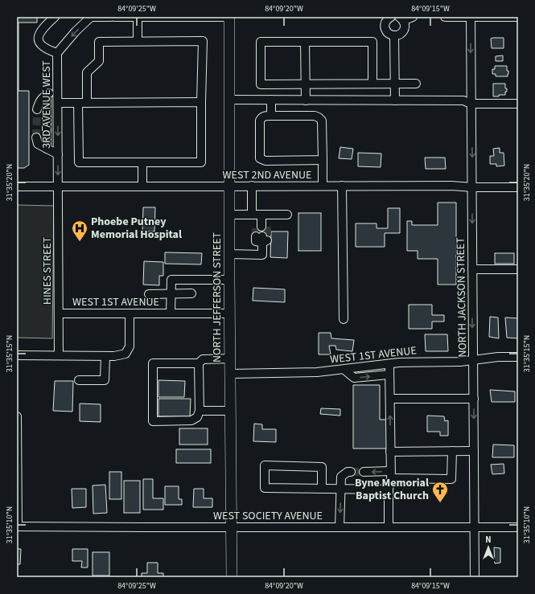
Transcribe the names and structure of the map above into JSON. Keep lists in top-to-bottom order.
{
  "streets": {
    "main road": ["NORTH JEFFERSON STREET"],
    "street": [
      "3RD AVENUE WEST",
      "WEST 2ND AVENUE",
      "HINES STREET",
      "NORTH JACKSON STREET",
      "WEST 1ST AVENUE",
      "WEST SOCIETY AVENUE"
    ]
  },
  "crossings": [
    ["3RD AVENUE WEST", "WEST 2ND AVENUE"],
    ["3RD AVENUE WEST", "HINES STREET"],
    ["WEST 2ND AVENUE", "HINES STREET"],
    ["WEST 2ND AVENUE", "NORTH JEFFERSON STREET"],
    ["WEST 2ND AVENUE", "NORTH JACKSON STREET"],
    ["HINES STREET", "WEST 1ST AVENUE"],
    ["NORTH JEFFERSON STREET", "WEST 1ST AVENUE"],
    ["NORTH JEFFERSON STREET", "WEST SOCIETY AVENUE"],
    ["NORTH JACKSON STREET", "WEST 1ST AVENUE"],
    ["NORTH JACKSON STREET", "WEST SOCIETY AVENUE"]
  ],
  "one_way": ["NORTH JACKSON STREET"],
  "places": {
    "hospital": ["Phoebe Putney Memorial Hospital"],
    "church": ["Byne Memorial Baptist Church"]
  },
  "north": "top",
  "coordinates": [
    "84°09'25\"W",
    "84°09'20\"W",
    "84°09'15\"W",
    "31°35'20\"N",
    "31°35'15\"N",
    "31°35'10\"N"
  ]
}
